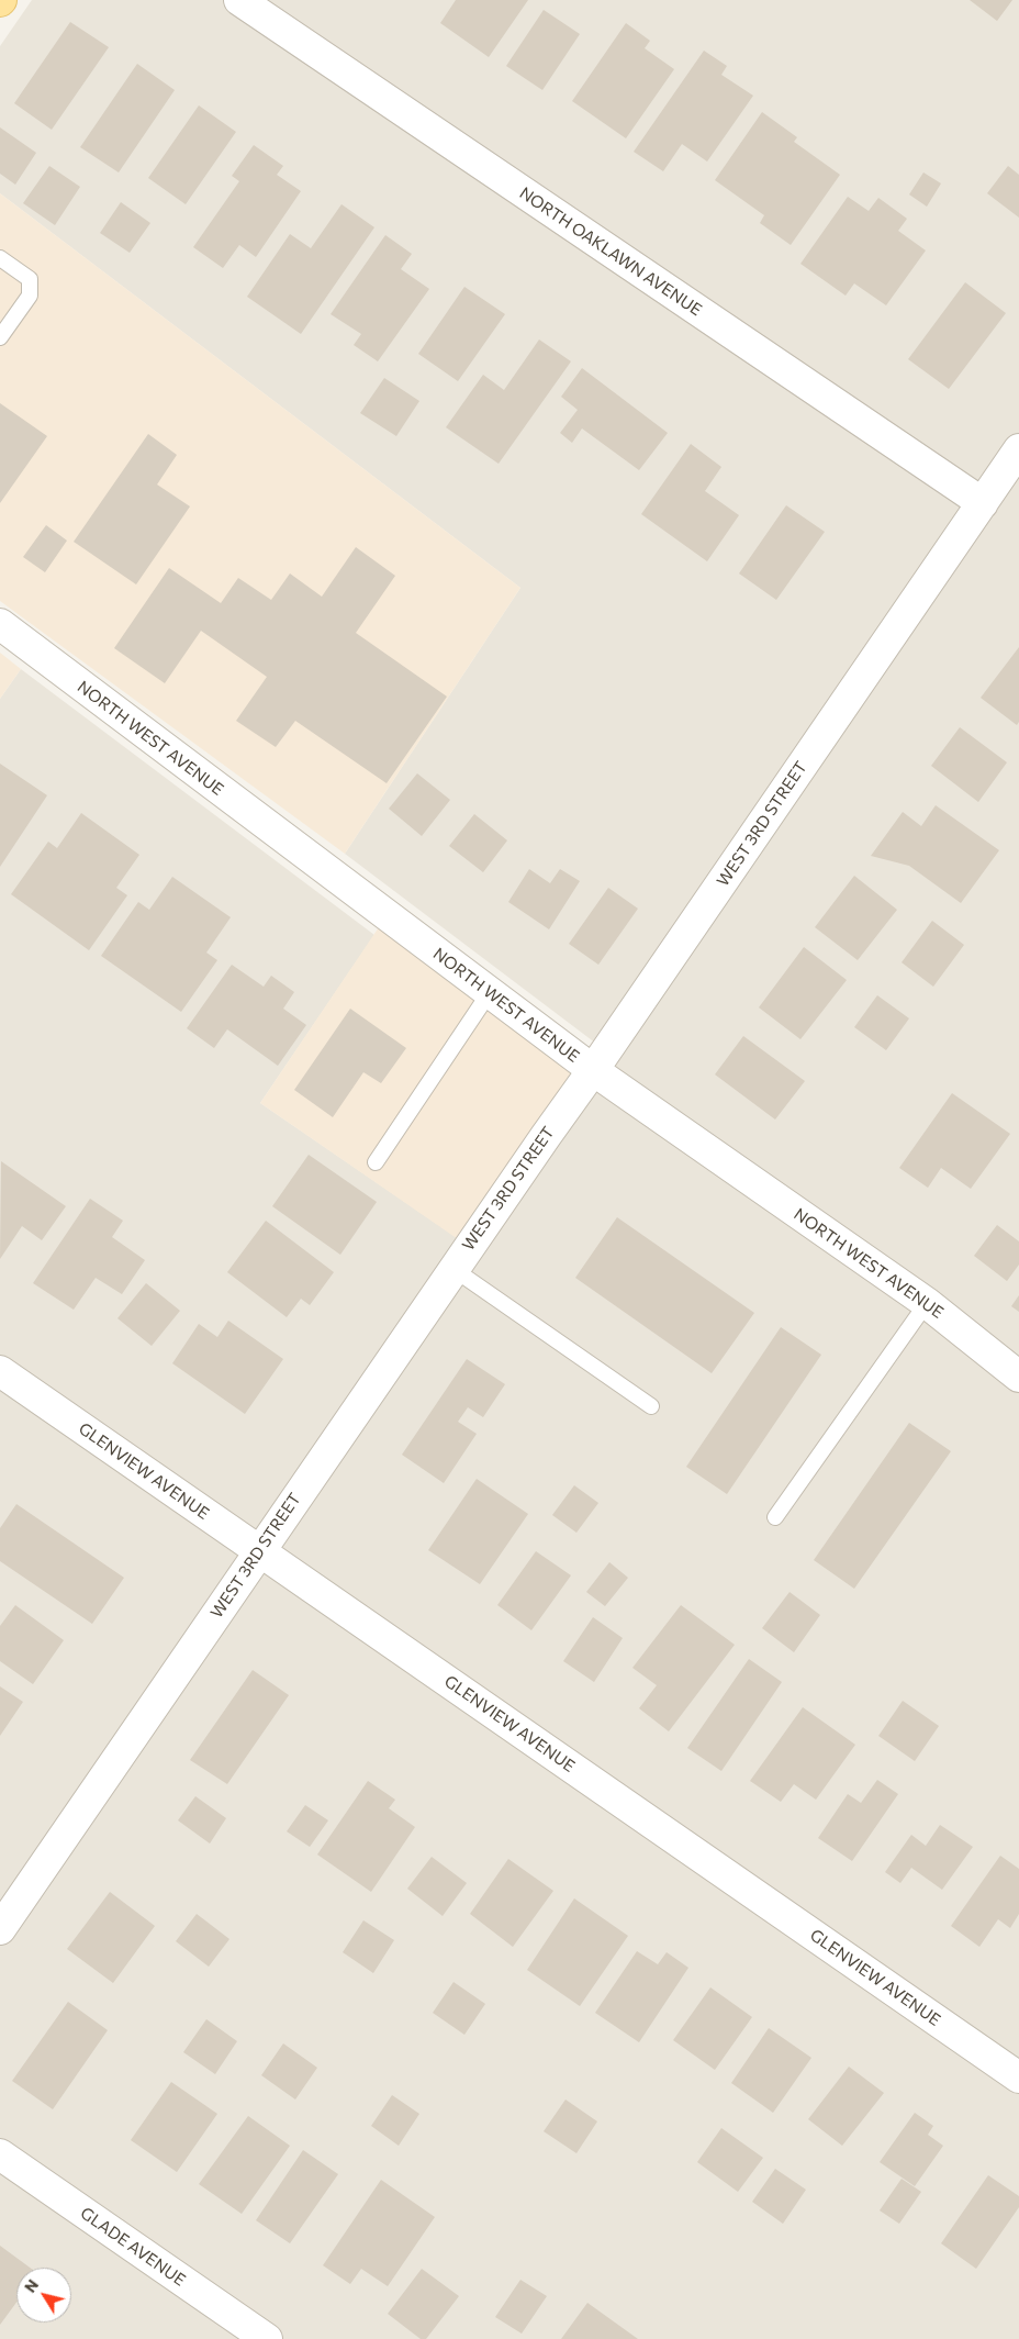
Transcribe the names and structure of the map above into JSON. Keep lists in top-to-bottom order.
{
  "streets": {
    "street": [
      "NORTH OAKLAWN AVENUE",
      "NORTH WEST AVENUE",
      "WEST 3RD STREET",
      "GLENVIEW AVENUE",
      "GLADE AVENUE"
    ]
  },
  "crossings": [
    ["NORTH OAKLAWN AVENUE", "WEST 3RD STREET"],
    ["NORTH WEST AVENUE", "WEST 3RD STREET"],
    ["WEST 3RD STREET", "GLENVIEW AVENUE"]
  ],
  "north": "top left"
}
